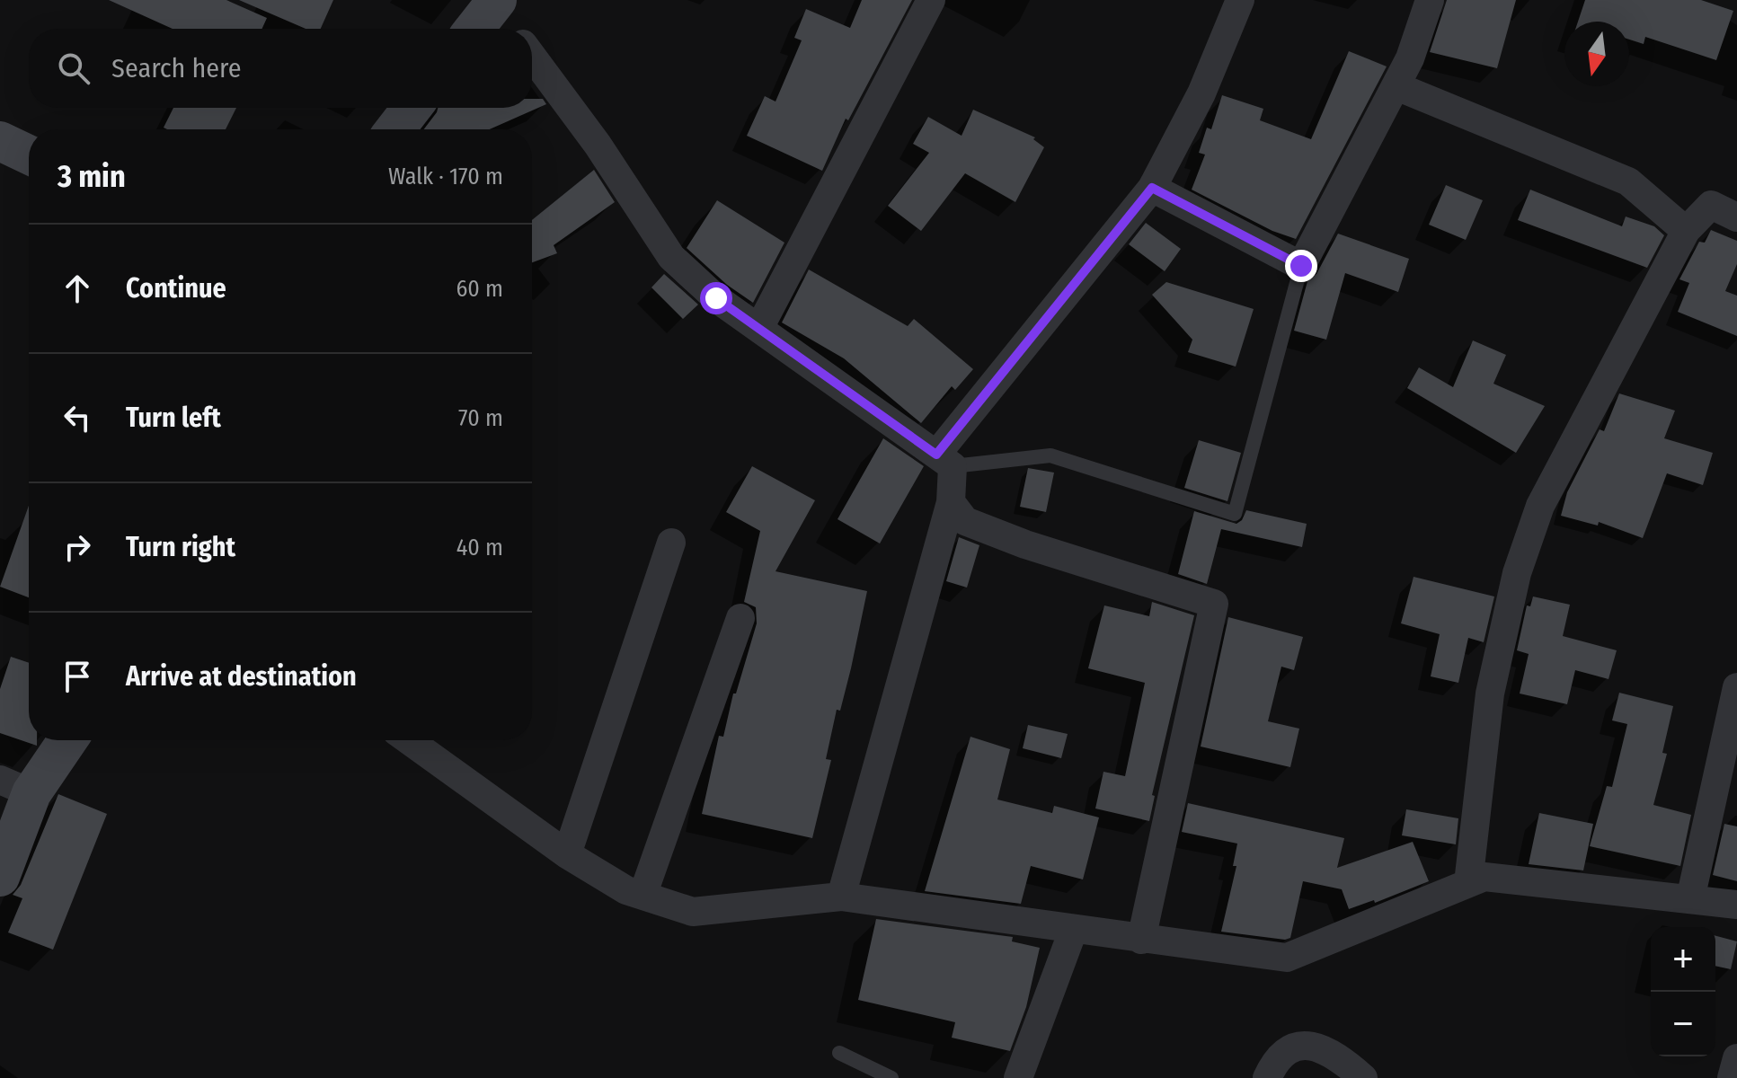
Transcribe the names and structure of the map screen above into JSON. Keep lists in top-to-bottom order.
{
  "north": "bottom",
  "page": {
    "search": "Search here",
    "heading": ["3 min", "Walk · 170 m"],
    "list": [
      ["Continue", "60 m"],
      ["Turn left", "70 m"],
      ["Turn right", "40 m"],
      "Arrive at destination"
    ],
    "map_buttons": ["+", "−"]
  }
}
